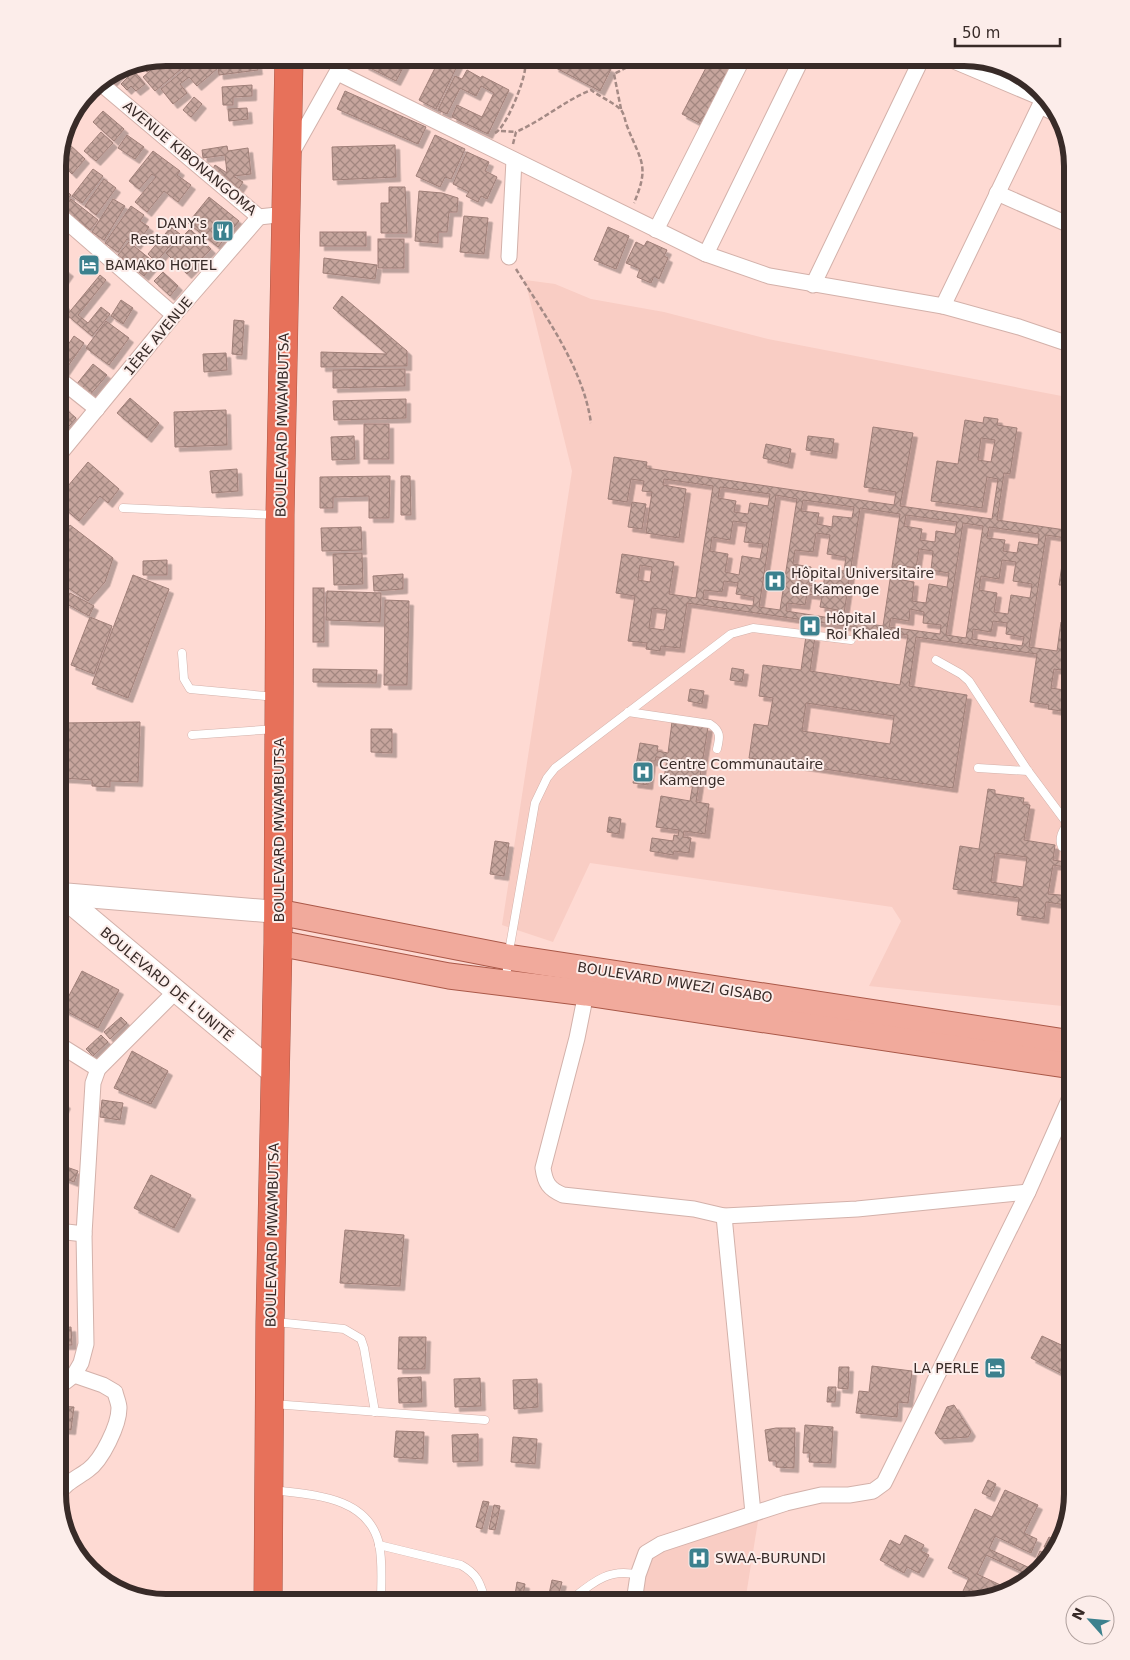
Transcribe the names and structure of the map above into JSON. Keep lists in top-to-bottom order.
{
  "streets": {
    "highway": ["BOULEVARD MWAMBUTSA"],
    "main road": ["BOULEVARD MWEZI GISABO"],
    "street": ["AVENUE KIBONANGOMA", "1ÈRE AVENUE", "BOULEVARD DE L'UNITÉ"]
  },
  "crossings": [
    ["AVENUE KIBONANGOMA", "1ÈRE AVENUE"],
    ["AVENUE KIBONANGOMA", "BOULEVARD MWAMBUTSA"],
    ["1ÈRE AVENUE", "BOULEVARD MWAMBUTSA"],
    ["BOULEVARD MWAMBUTSA", "BOULEVARD MWEZI GISABO"],
    ["BOULEVARD MWAMBUTSA", "BOULEVARD DE L'UNITÉ"],
    ["BOULEVARD MWEZI GISABO", "BOULEVARD DE L'UNITÉ"]
  ],
  "places": {
    "restaurant": ["DANY's Restaurant"],
    "hotel": ["BAMAKO HOTEL", "LA PERLE"],
    "hospital": [
      "Hôpital Universitaire de Kamenge",
      "Hôpital Roi Khaled",
      "Centre Communautaire Kamenge",
      "SWAA-BURUNDI"
    ]
  },
  "scale_bar": "50 m",
  "north": "top left"
}
